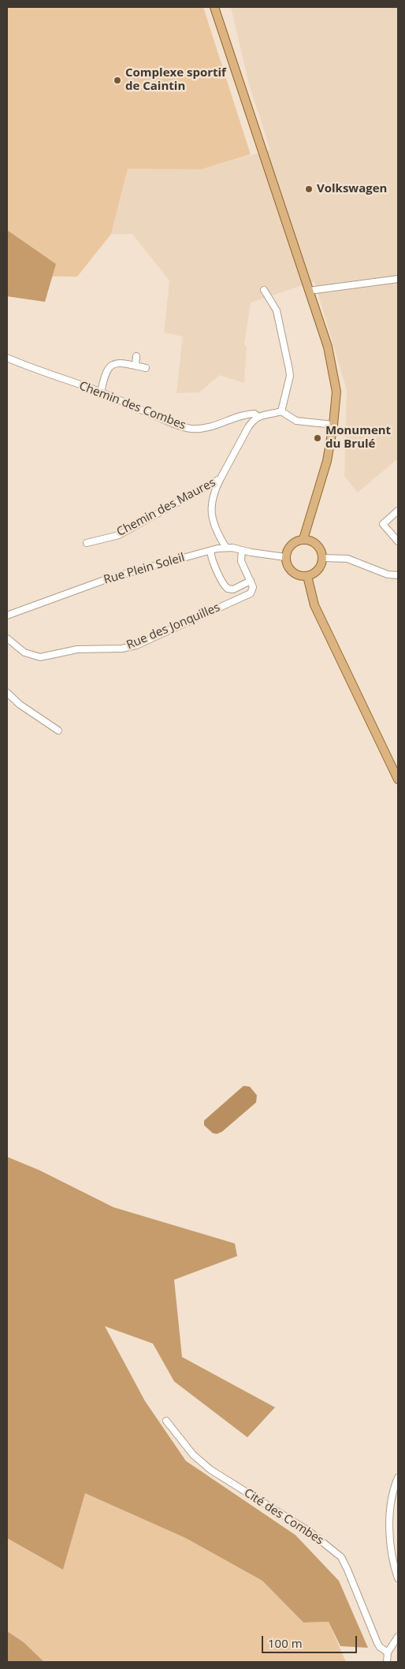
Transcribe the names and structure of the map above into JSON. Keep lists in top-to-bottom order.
{
  "streets": {
    "street": [
      "Chemin des Combes",
      "Chemin des Maures",
      "Rue Plein Soleil",
      "Rue des Jonquilles",
      "Cité des Combes"
    ]
  },
  "crossings": [
    ["Chemin des Combes", "Chemin des Maures"]
  ],
  "places": ["Complexe sportif de Caintin", "Volkswagen", "Monument du Brulé"],
  "scale_bar": "100 m"
}
